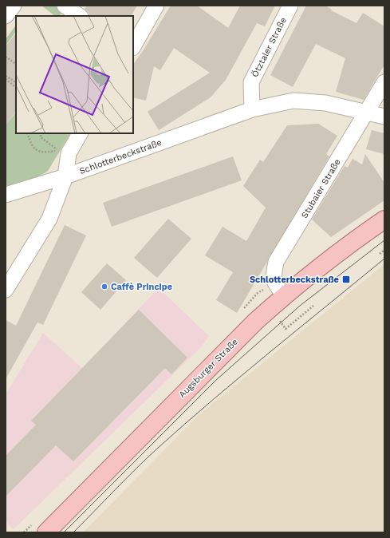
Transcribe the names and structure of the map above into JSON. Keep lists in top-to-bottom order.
{
  "streets": {
    "main road": ["Augsburger Straße"],
    "street": ["Ötztaler Straße", "Schlotterbeckstraße", "Stubaier Straße"]
  },
  "crossings": [
    ["Ötztaler Straße", "Schlotterbeckstraße"],
    ["Schlotterbeckstraße", "Stubaier Straße"],
    ["Stubaier Straße", "Augsburger Straße"]
  ],
  "places": {
    "transit": ["Schlotterbeckstraße"],
    "other": ["Caffè Principe"]
  }
}
